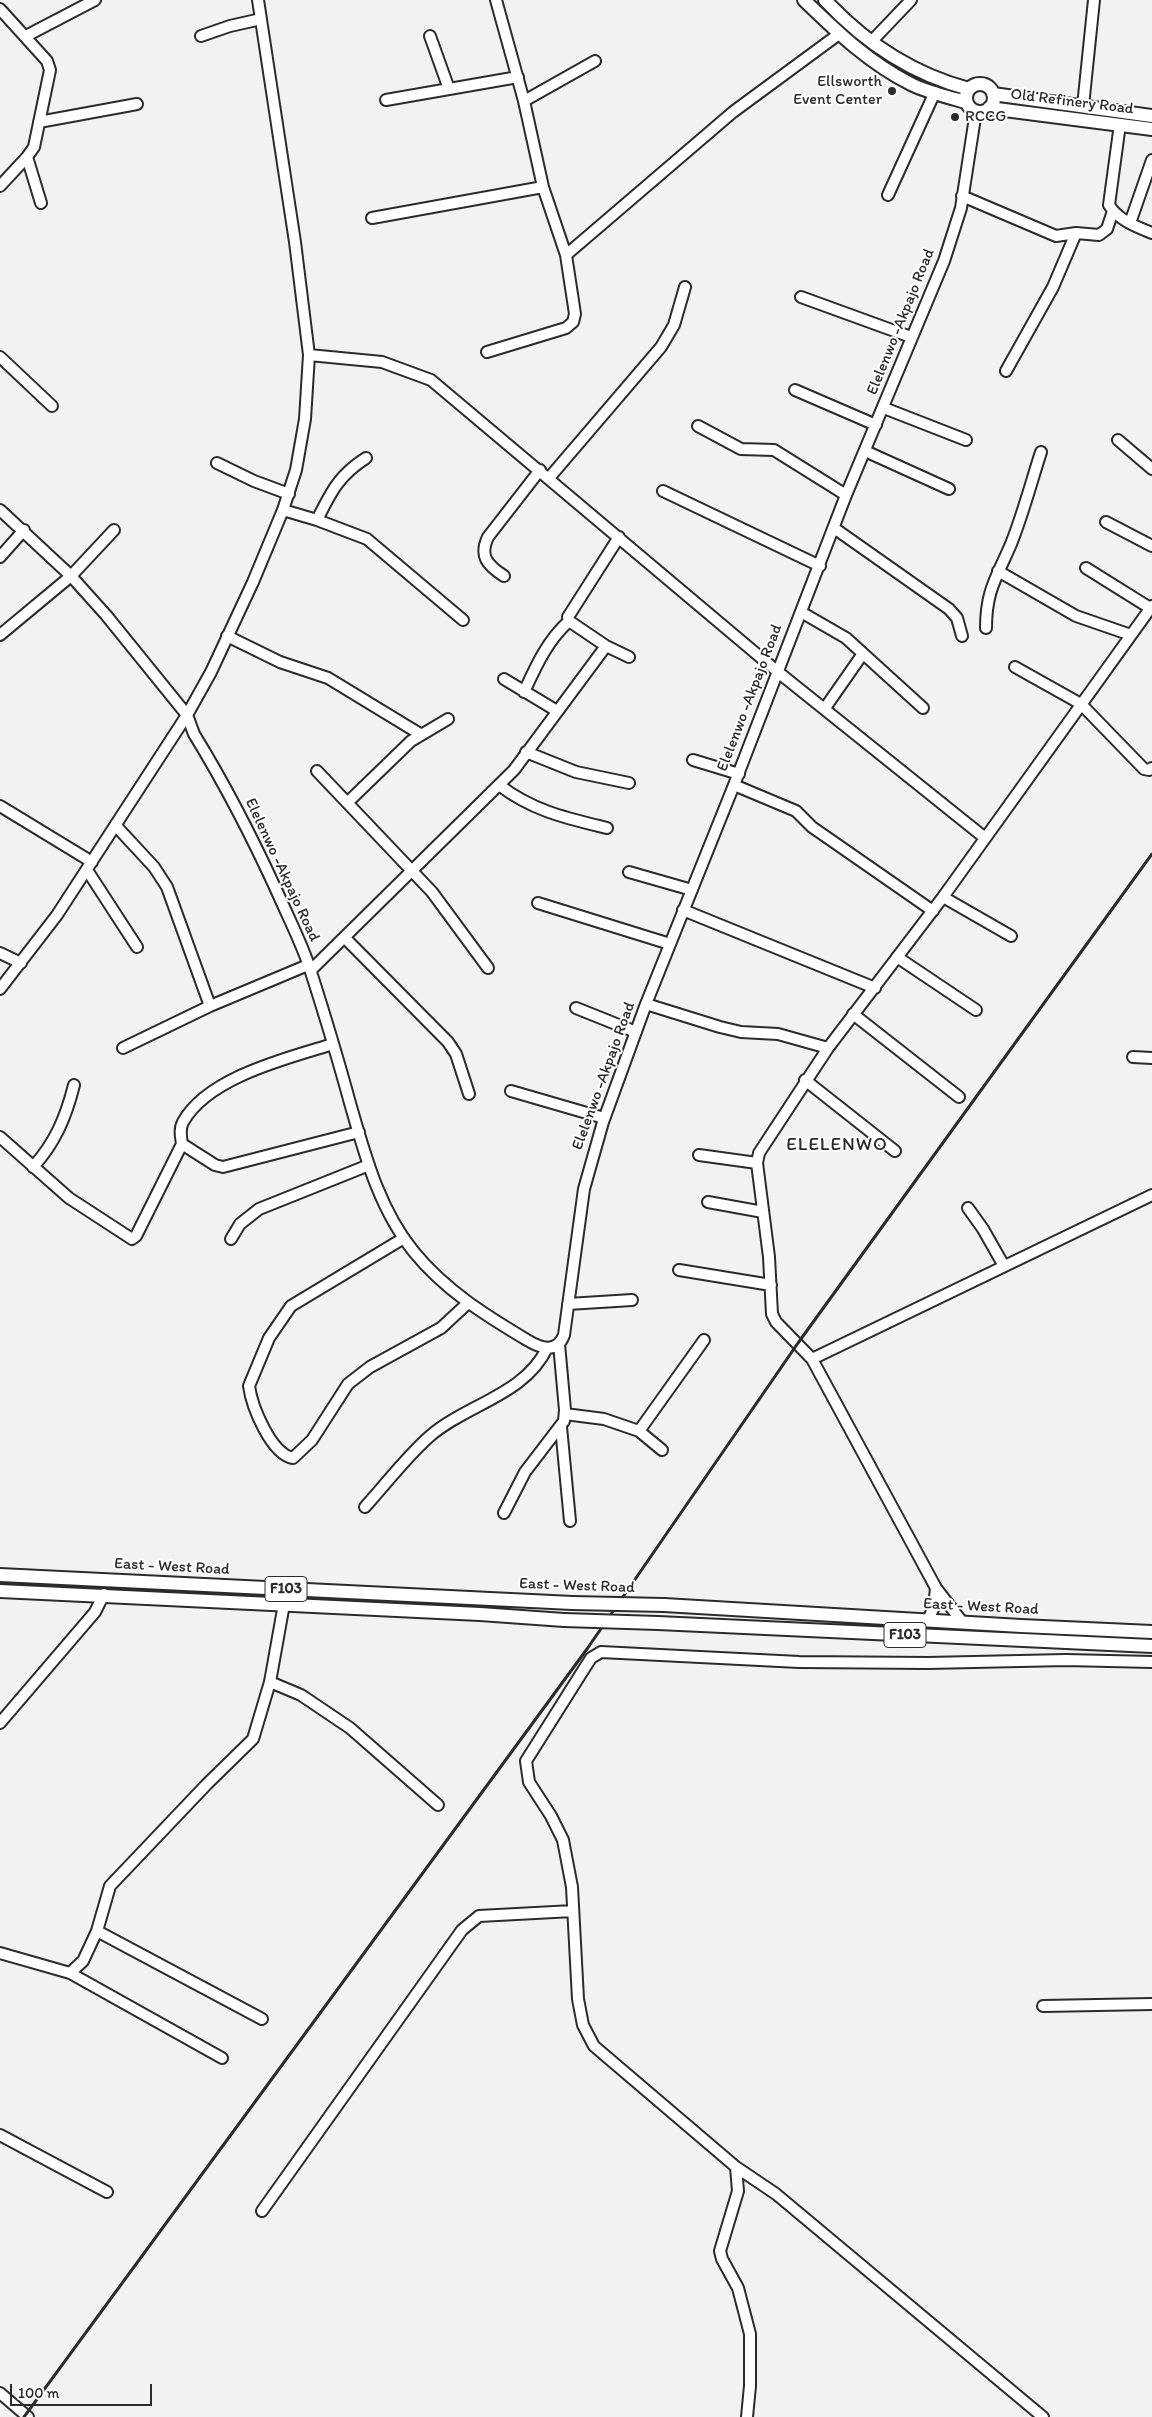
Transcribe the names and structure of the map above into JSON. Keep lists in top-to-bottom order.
{
  "streets": {
    "main road": ["Old Refinery Road", "East - West Road", "F103"],
    "street": ["Elelenwo -Akpajo Road"]
  },
  "crossings": [
    ["Old Refinery Road", "Elelenwo -Akpajo Road"]
  ],
  "districts": ["ELELENWO"],
  "places": ["Ellsworth Event Center", "RCCG"],
  "scale_bar": "100 m"
}
